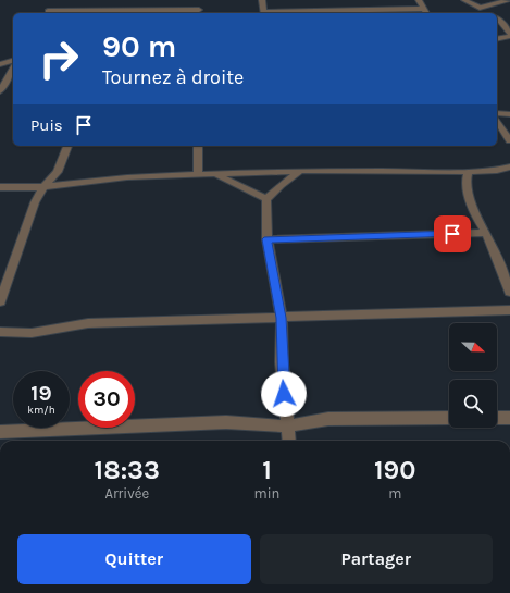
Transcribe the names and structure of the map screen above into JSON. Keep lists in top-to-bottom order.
{
  "north": "right",
  "page": {
    "turn": ["90 m", "Tournez à droite"],
    "then": "Puis",
    "speed": "19 km/h",
    "limit": "30",
    "eta": [
      "18:33",
      "Arrivée",
      "1",
      "min",
      "190",
      "m"
    ],
    "buttons": ["Quitter", "Partager"]
  }
}
